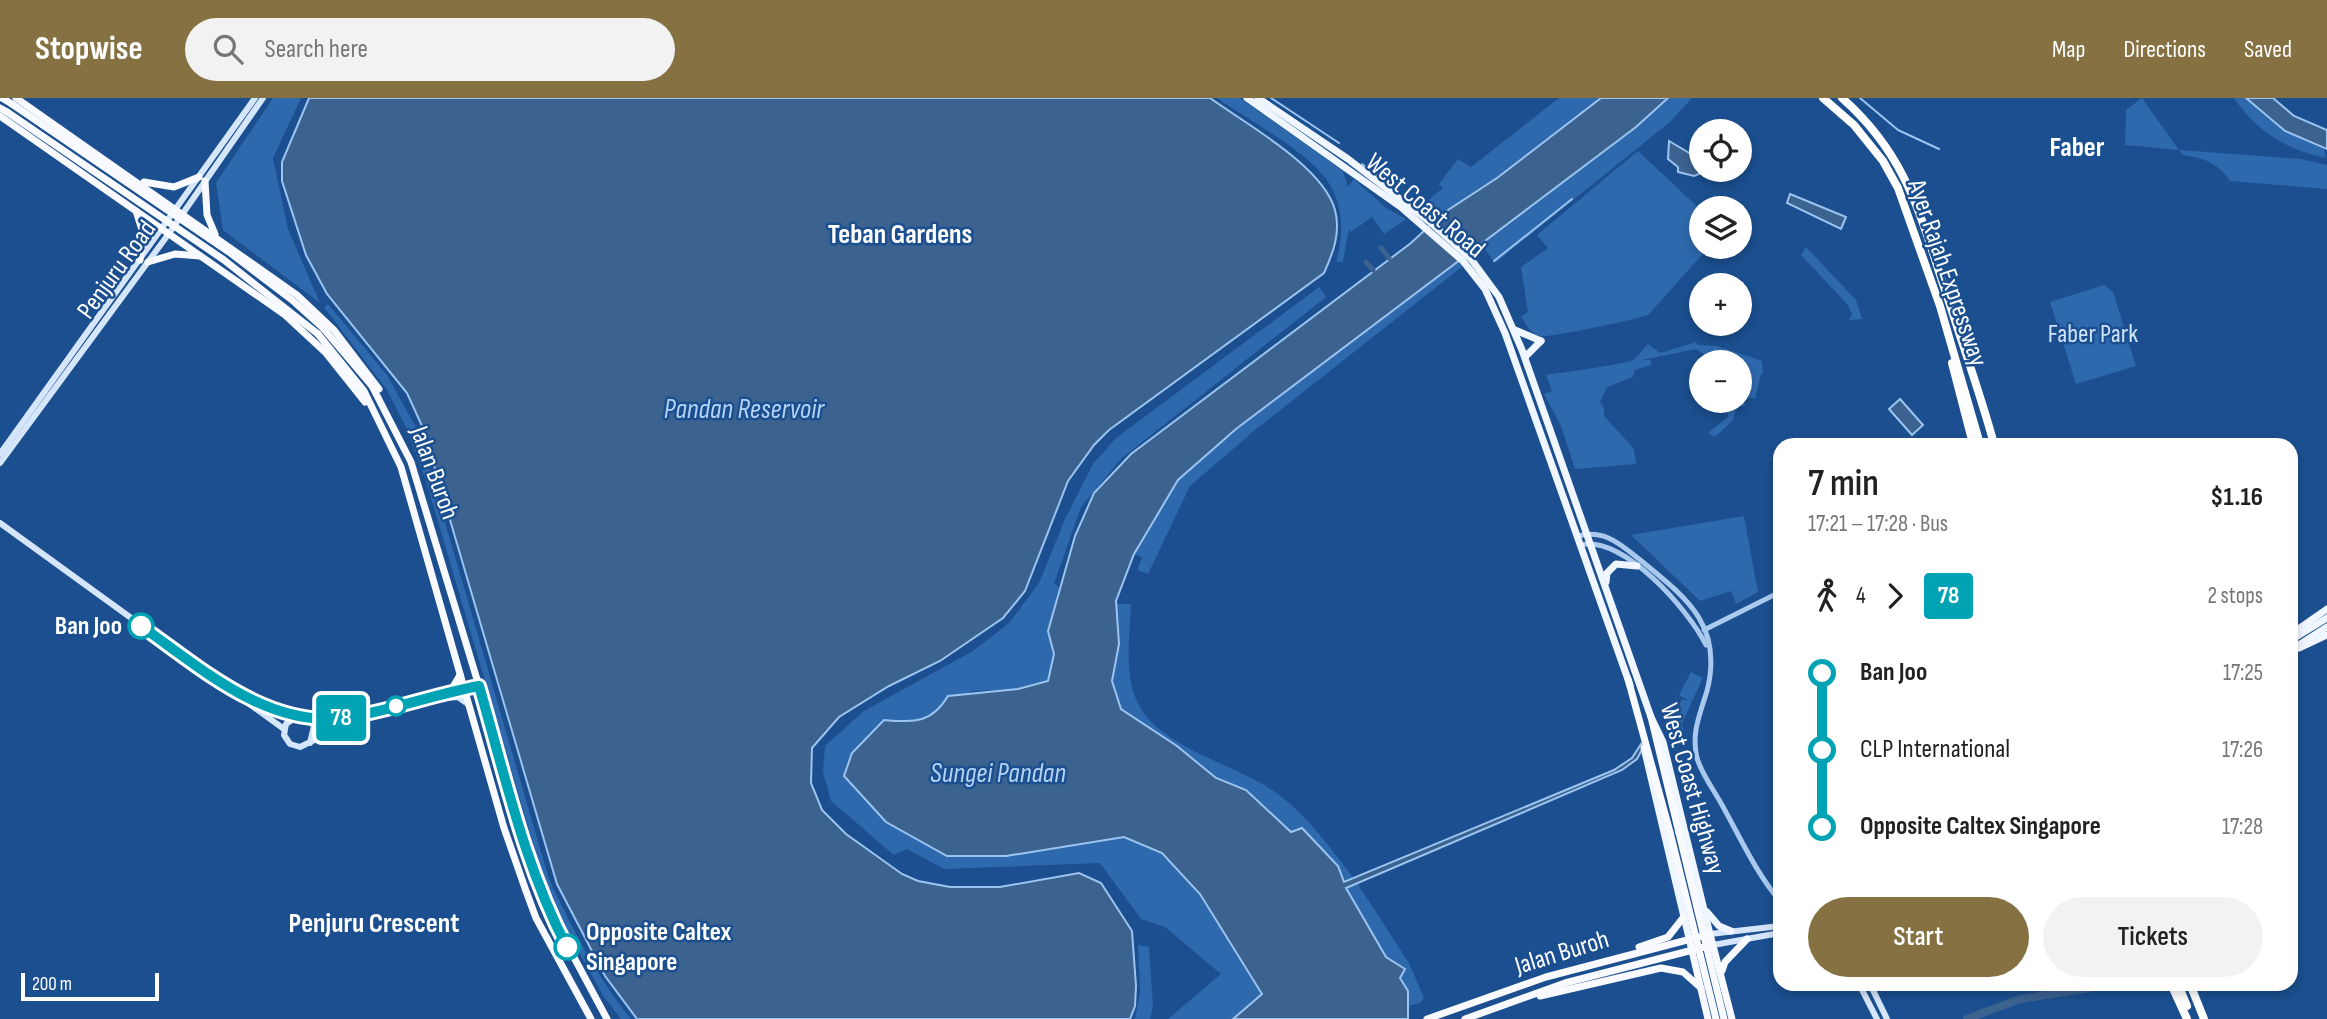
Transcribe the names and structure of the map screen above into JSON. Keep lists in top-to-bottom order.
{
  "streets": {
    "highway": ["Ayer Rajah Expressway", "Jalan Buroh", "West Coast Highway"],
    "main road": ["West Coast Road", "Penjuru Road"]
  },
  "crossings": [
    ["West Coast Road", "West Coast Highway"],
    ["Jalan Buroh", "West Coast Highway"]
  ],
  "districts": ["Faber", "Teban Gardens", "Penjuru Crescent"],
  "water": ["Pandan Reservoir", "Sungei Pandan"],
  "parks": ["Faber Park"],
  "places": ["Ban Joo", "Opposite Caltex Singapore"],
  "lines": ["bus line 78"],
  "scale_bar": "200 m",
  "page": {
    "header": "Stopwise",
    "search": "Search here",
    "nav": ["Map", "Directions", "Saved"],
    "on_map": "78",
    "map_buttons": ["+", "−"],
    "heading": ["7 min", "17:21 – 17:28 · Bus", "$1.16"],
    "legs": ["4", "78", "2 stops"],
    "list": [
      {
        "name": "Ban Joo",
        "value": "17:25"
      },
      {
        "name": "CLP International",
        "value": "17:26"
      },
      {
        "name": "Opposite Caltex Singapore",
        "value": "17:28"
      }
    ],
    "buttons": ["Start", "Tickets"],
    "scale": "200 m"
  }
}
